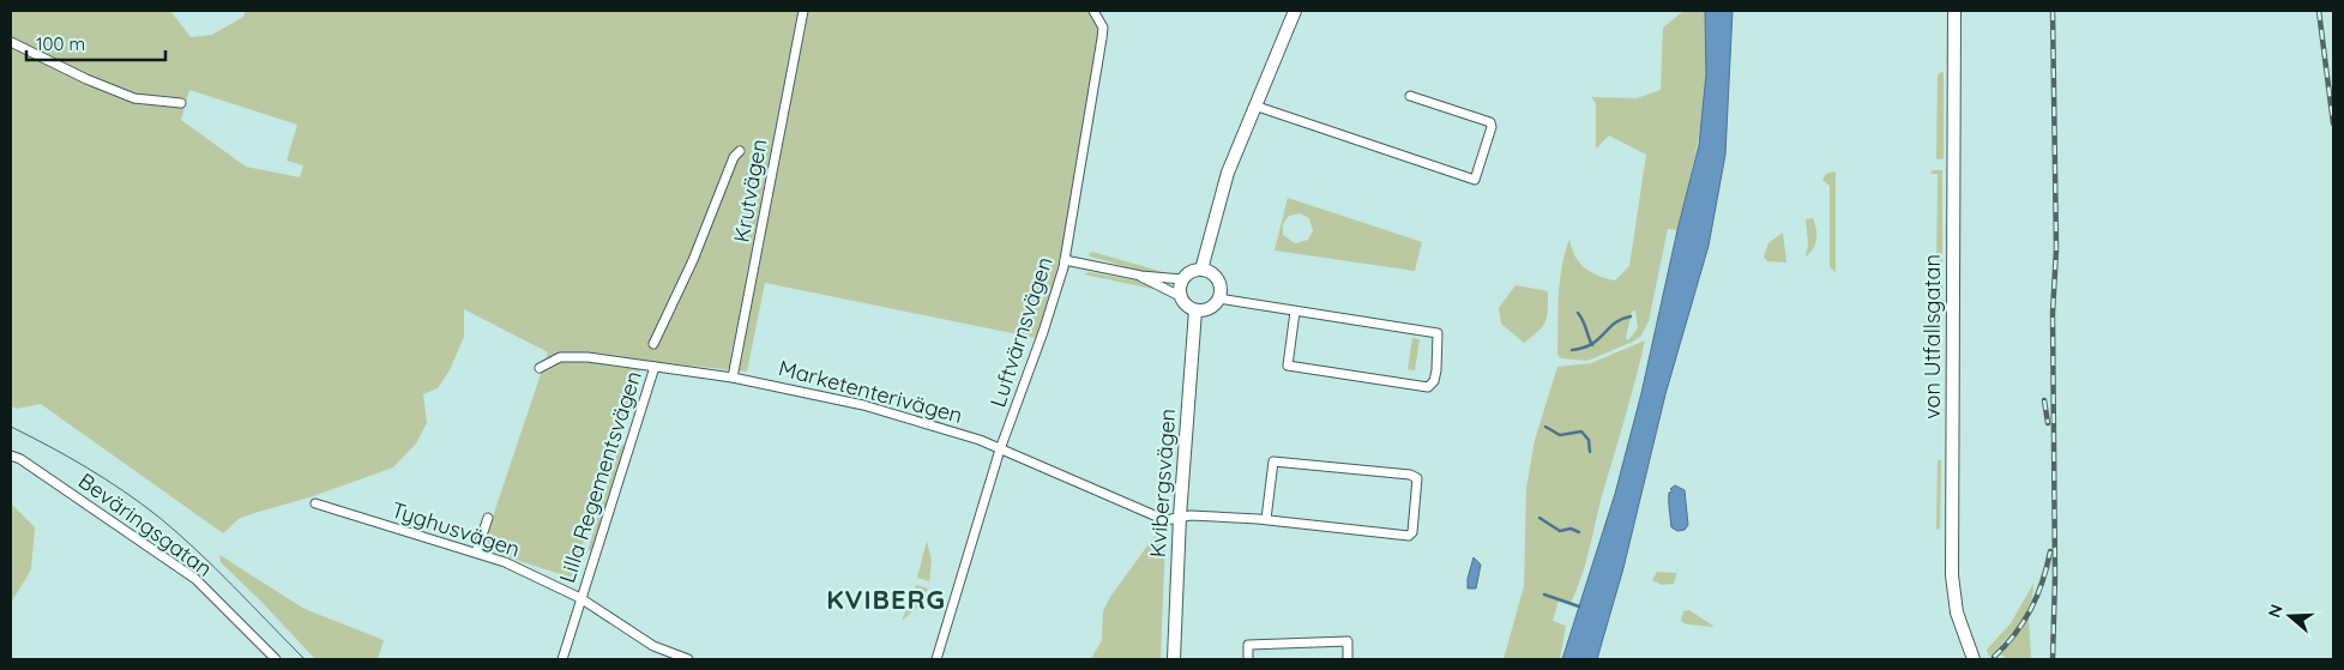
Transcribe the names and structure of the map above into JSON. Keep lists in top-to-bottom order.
{
  "streets": {
    "street": [
      "Krutvägen",
      "Luftvärnsvägen",
      "von Utfallsgatan",
      "Marketenterivägen",
      "Lilla Regementsvägen",
      "Kvibergsvägen",
      "Beväringsgatan",
      "Tyghusvägen"
    ]
  },
  "crossings": [
    ["Krutvägen", "Marketenterivägen"],
    ["Luftvärnsvägen", "Marketenterivägen"],
    ["Marketenterivägen", "Lilla Regementsvägen"],
    ["Marketenterivägen", "Kvibergsvägen"],
    ["Lilla Regementsvägen", "Tyghusvägen"]
  ],
  "districts": ["KVIBERG"],
  "scale_bar": "100 m",
  "north": "left"
}
